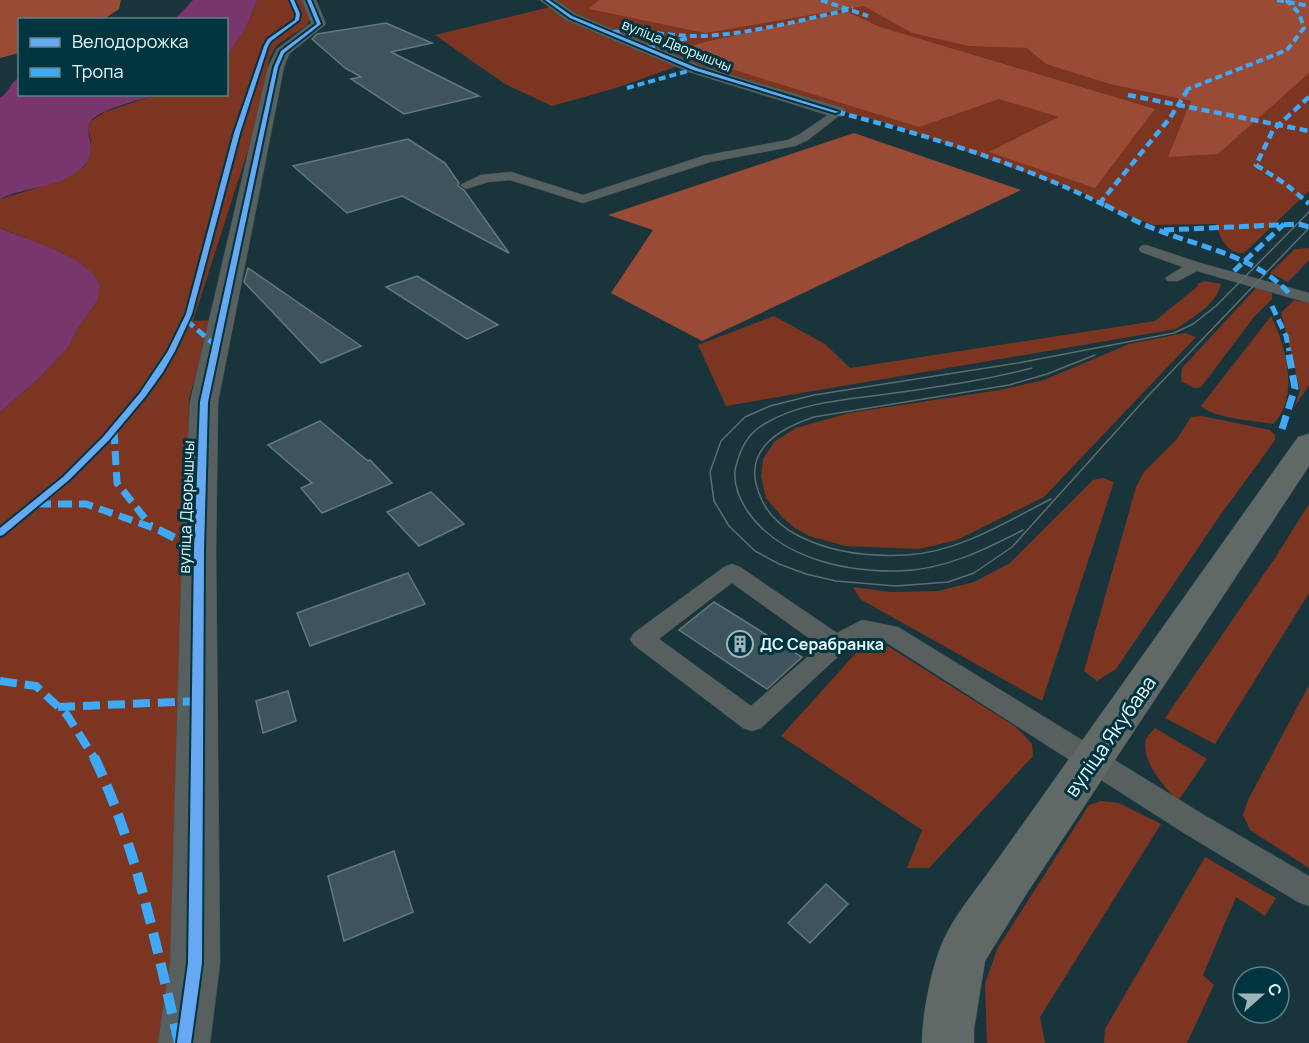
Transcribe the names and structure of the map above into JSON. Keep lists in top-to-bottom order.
{
  "streets": {
    "main road": ["вуліца Якубава"],
    "street": ["вуліца Дворышчы"]
  },
  "places": {
    "building": ["ДС Серабранка"]
  },
  "legend": ["Велодорожка", "Тропа"],
  "north": "right"
}
